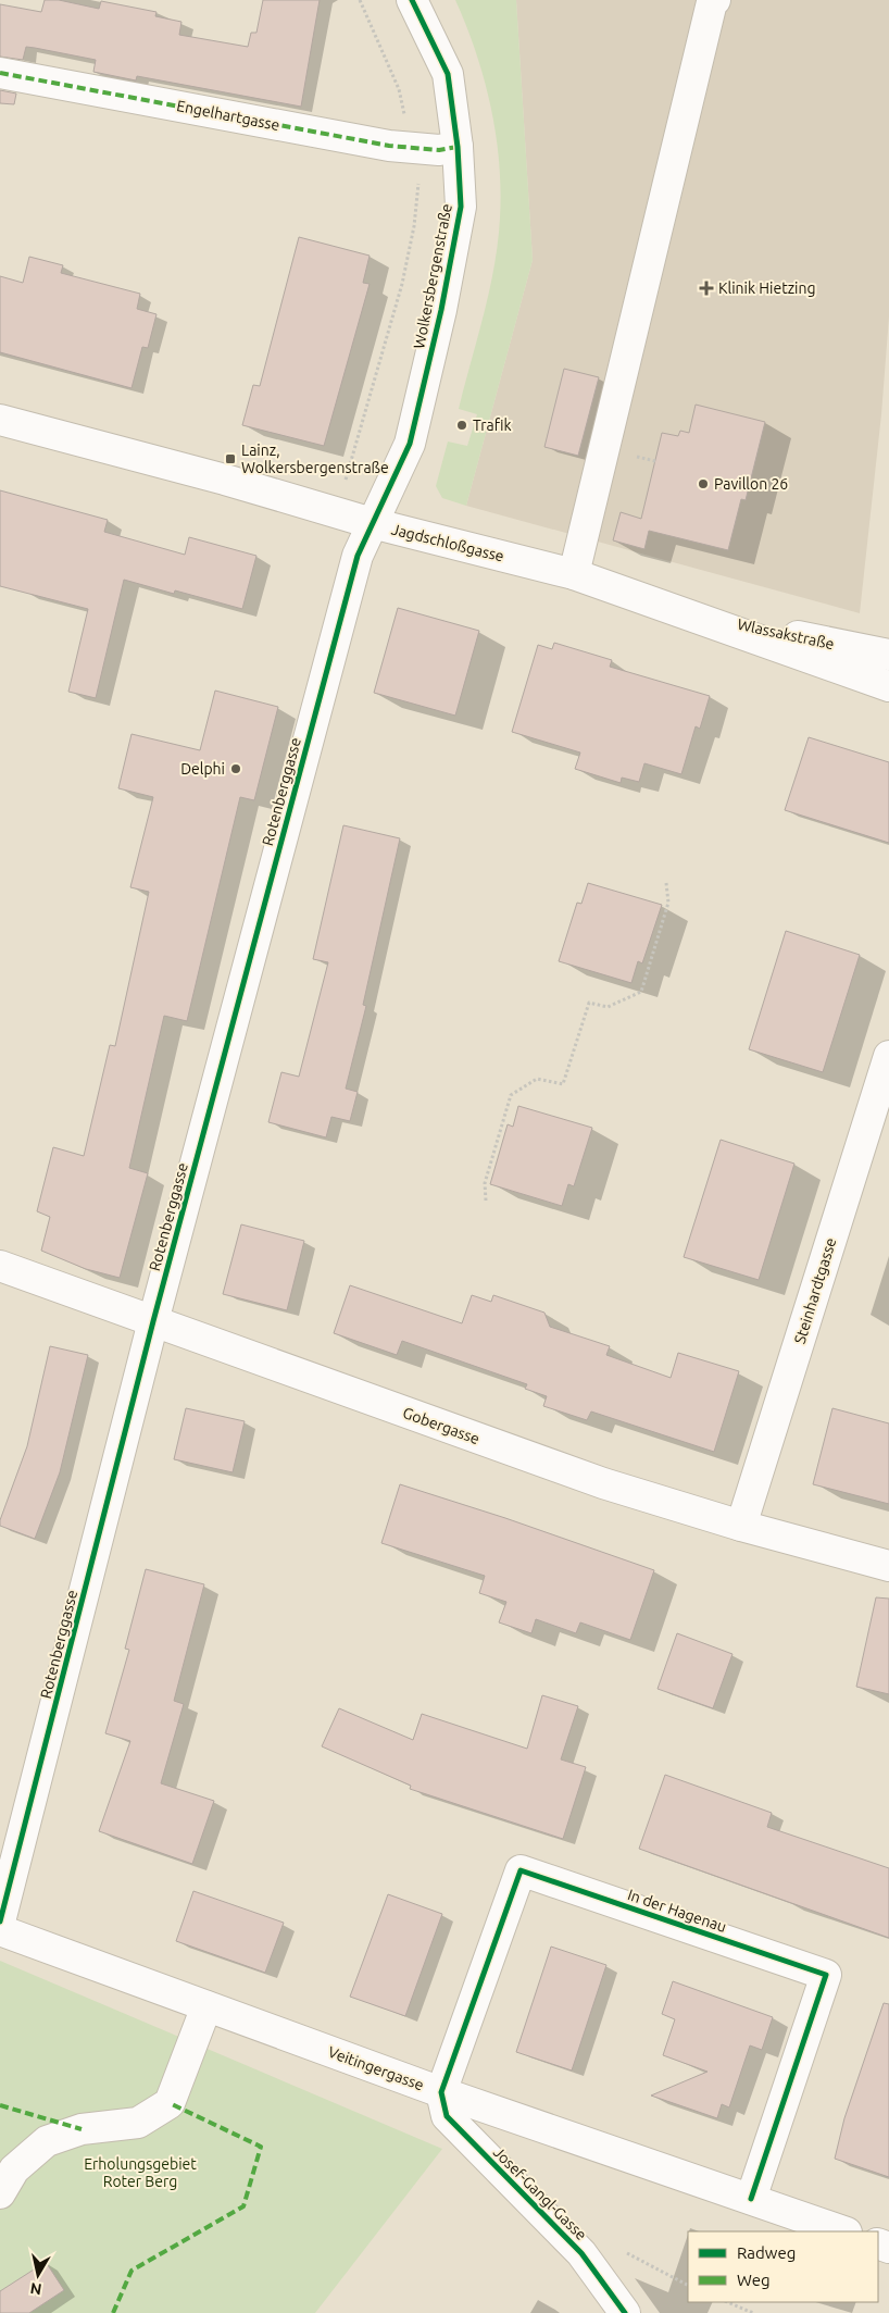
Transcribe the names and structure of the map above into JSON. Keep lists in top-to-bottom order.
{
  "streets": {
    "street": [
      "Engelhartgasse",
      "Wolkersbergenstraße",
      "Jagdschloßgasse",
      "Wlassakstraße",
      "Rotenberggasse",
      "Steinhardtgasse",
      "Gobergasse",
      "In der Hagenau",
      "Veitingergasse",
      "Josef-Gangl-Gasse"
    ]
  },
  "crossings": [
    ["Engelhartgasse", "Wolkersbergenstraße"],
    ["Wolkersbergenstraße", "Jagdschloßgasse"],
    ["Wolkersbergenstraße", "Rotenberggasse"],
    ["Jagdschloßgasse", "Wlassakstraße"],
    ["Jagdschloßgasse", "Rotenberggasse"],
    ["Rotenberggasse", "Gobergasse"],
    ["Steinhardtgasse", "Gobergasse"],
    ["In der Hagenau", "Veitingergasse"],
    ["In der Hagenau", "Josef-Gangl-Gasse"],
    ["Veitingergasse", "Josef-Gangl-Gasse"]
  ],
  "parks": ["Erholungsgebiet Roter Berg"],
  "places": {
    "health": ["Klinik Hietzing"],
    "other": ["Trafik", "Pavillon 26", "Delphi"],
    "transit": ["Lainz, Wolkersbergenstraße"]
  },
  "legend": ["Radweg", "Weg"],
  "north": "bottom"
}
